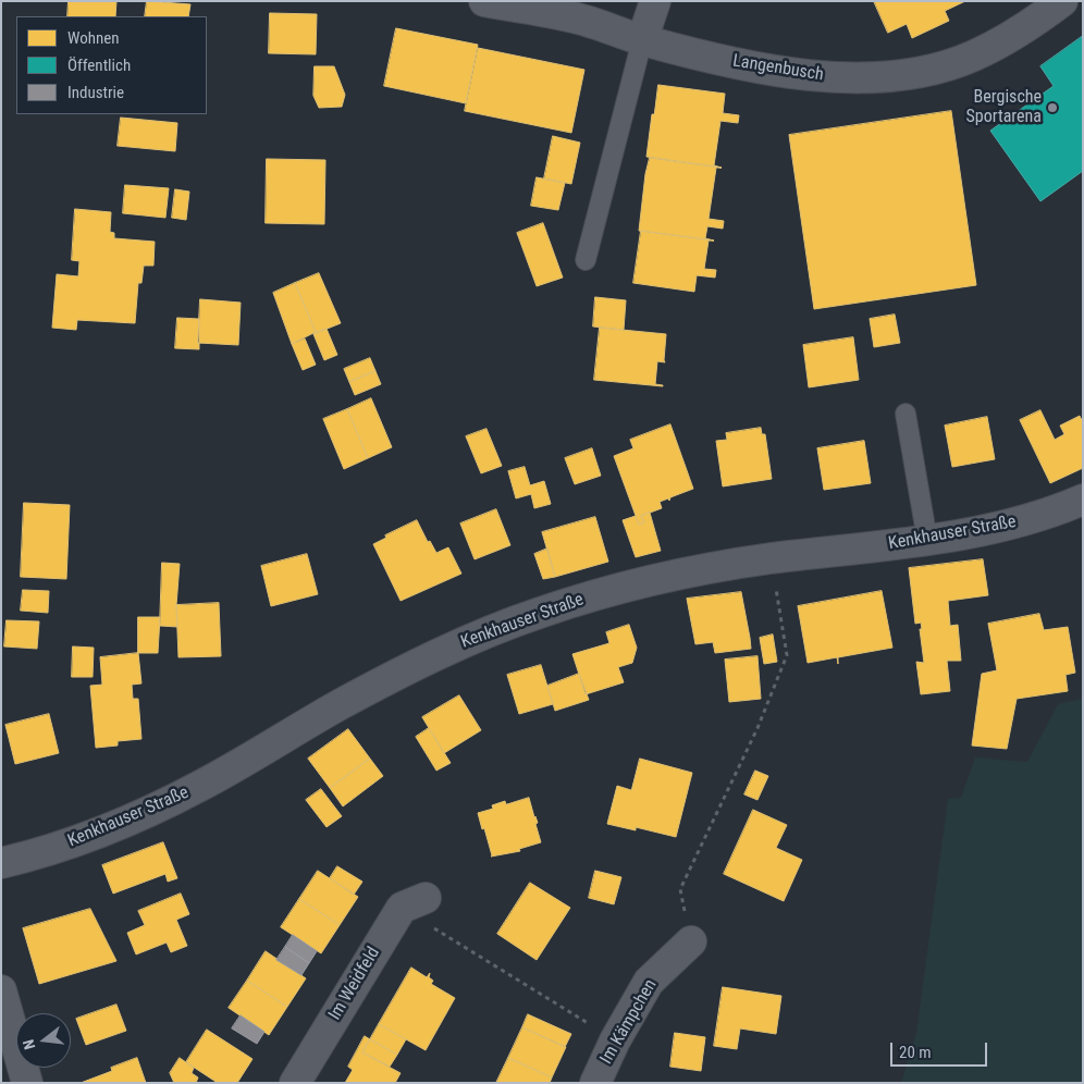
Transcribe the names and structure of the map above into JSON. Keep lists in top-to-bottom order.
{
  "streets": {
    "street": [
      "Langenbusch",
      "Kenkhauser Straße",
      "Im Weidfeld",
      "Im Kämpchen"
    ]
  },
  "places": ["Bergische Sportarena"],
  "legend": ["Wohnen", "Öffentlich", "Industrie"],
  "scale_bar": "20 m",
  "north": "left"
}
